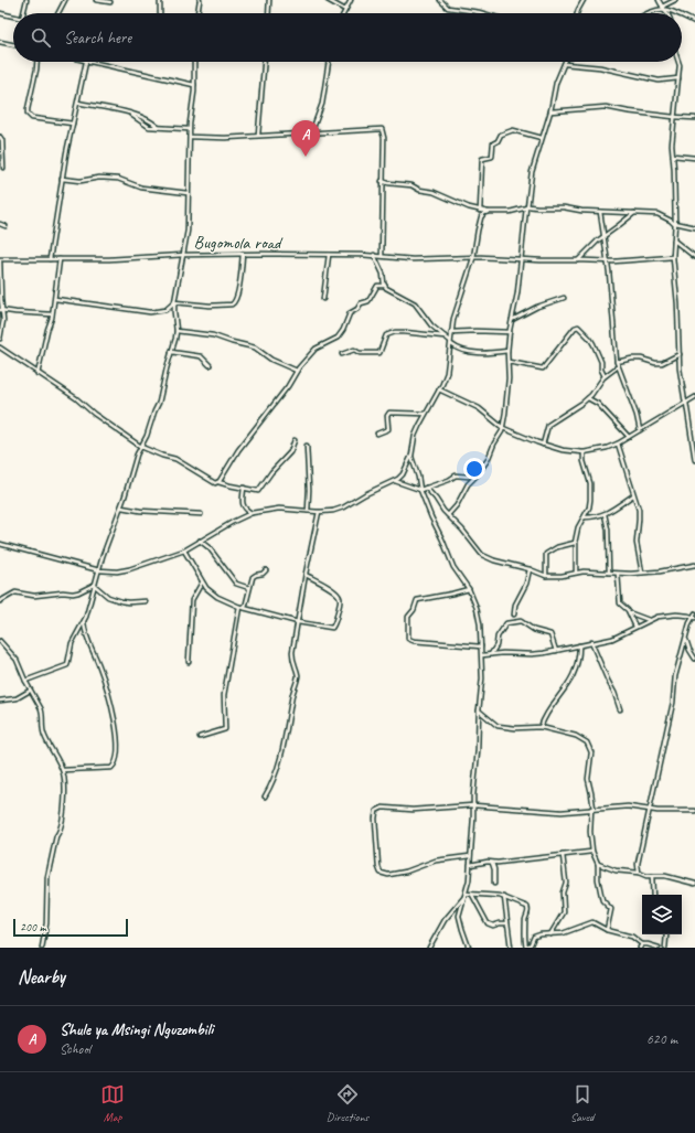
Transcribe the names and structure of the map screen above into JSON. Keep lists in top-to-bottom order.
{
  "streets": {
    "street": ["Bugomola road"]
  },
  "scale_bar": "200 m",
  "page": {
    "search": "Search here",
    "pins": "A",
    "scale": "200 m",
    "heading": "Nearby",
    "list": [
      {
        "mark": "A",
        "name": "Shule ya Msingi Nguzombili",
        "note": "School",
        "value": "620 m"
      }
    ],
    "nav": ["Map", "Directions", "Saved"]
  }
}
